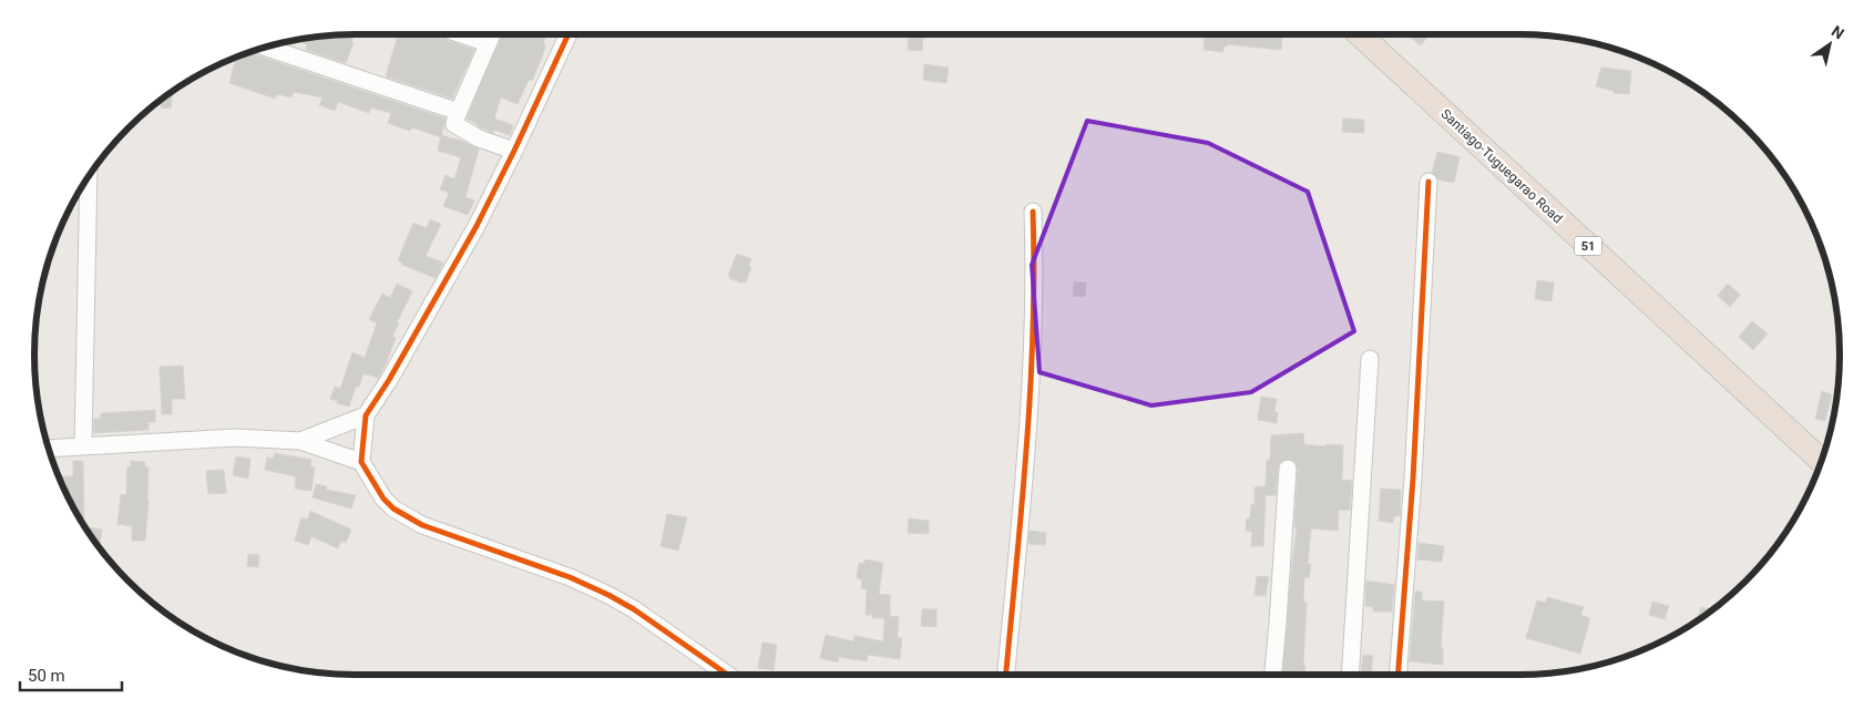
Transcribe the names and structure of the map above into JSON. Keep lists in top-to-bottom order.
{
  "streets": {
    "highway": ["Santiago-Tuguegarao Road", "51"]
  },
  "scale_bar": "50 m",
  "north": "top right"
}
